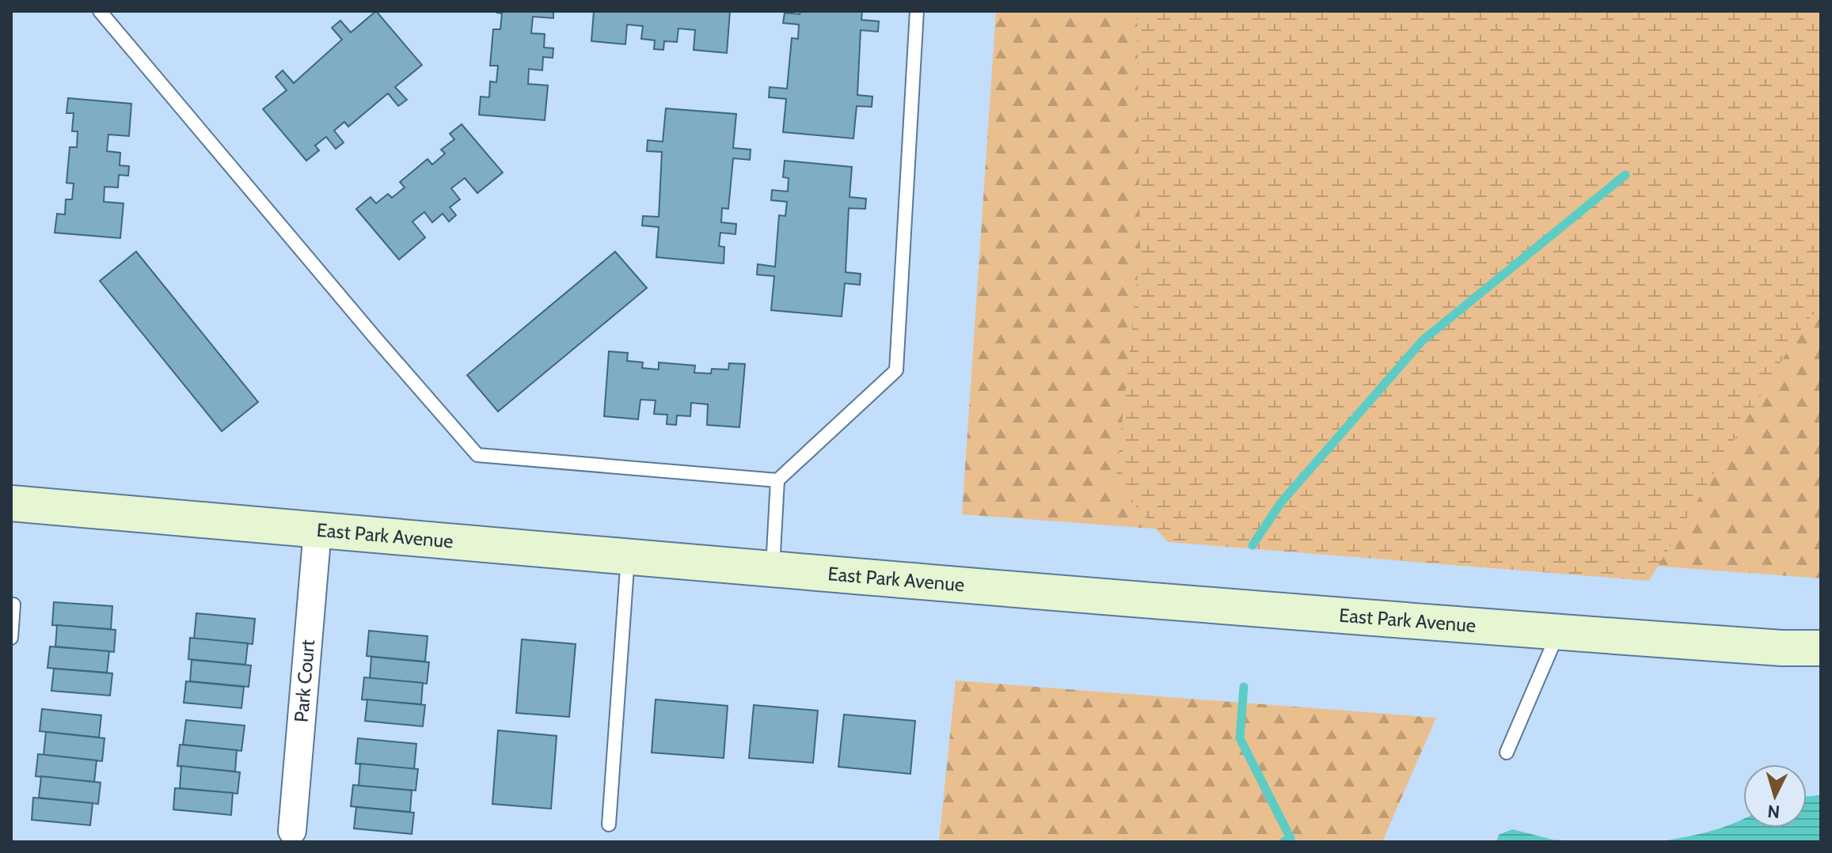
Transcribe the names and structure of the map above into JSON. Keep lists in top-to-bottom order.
{
  "streets": {
    "main road": ["East Park Avenue"],
    "street": ["Park Court"]
  },
  "crossings": [
    ["East Park Avenue", "Park Court"]
  ],
  "north": "bottom"
}
